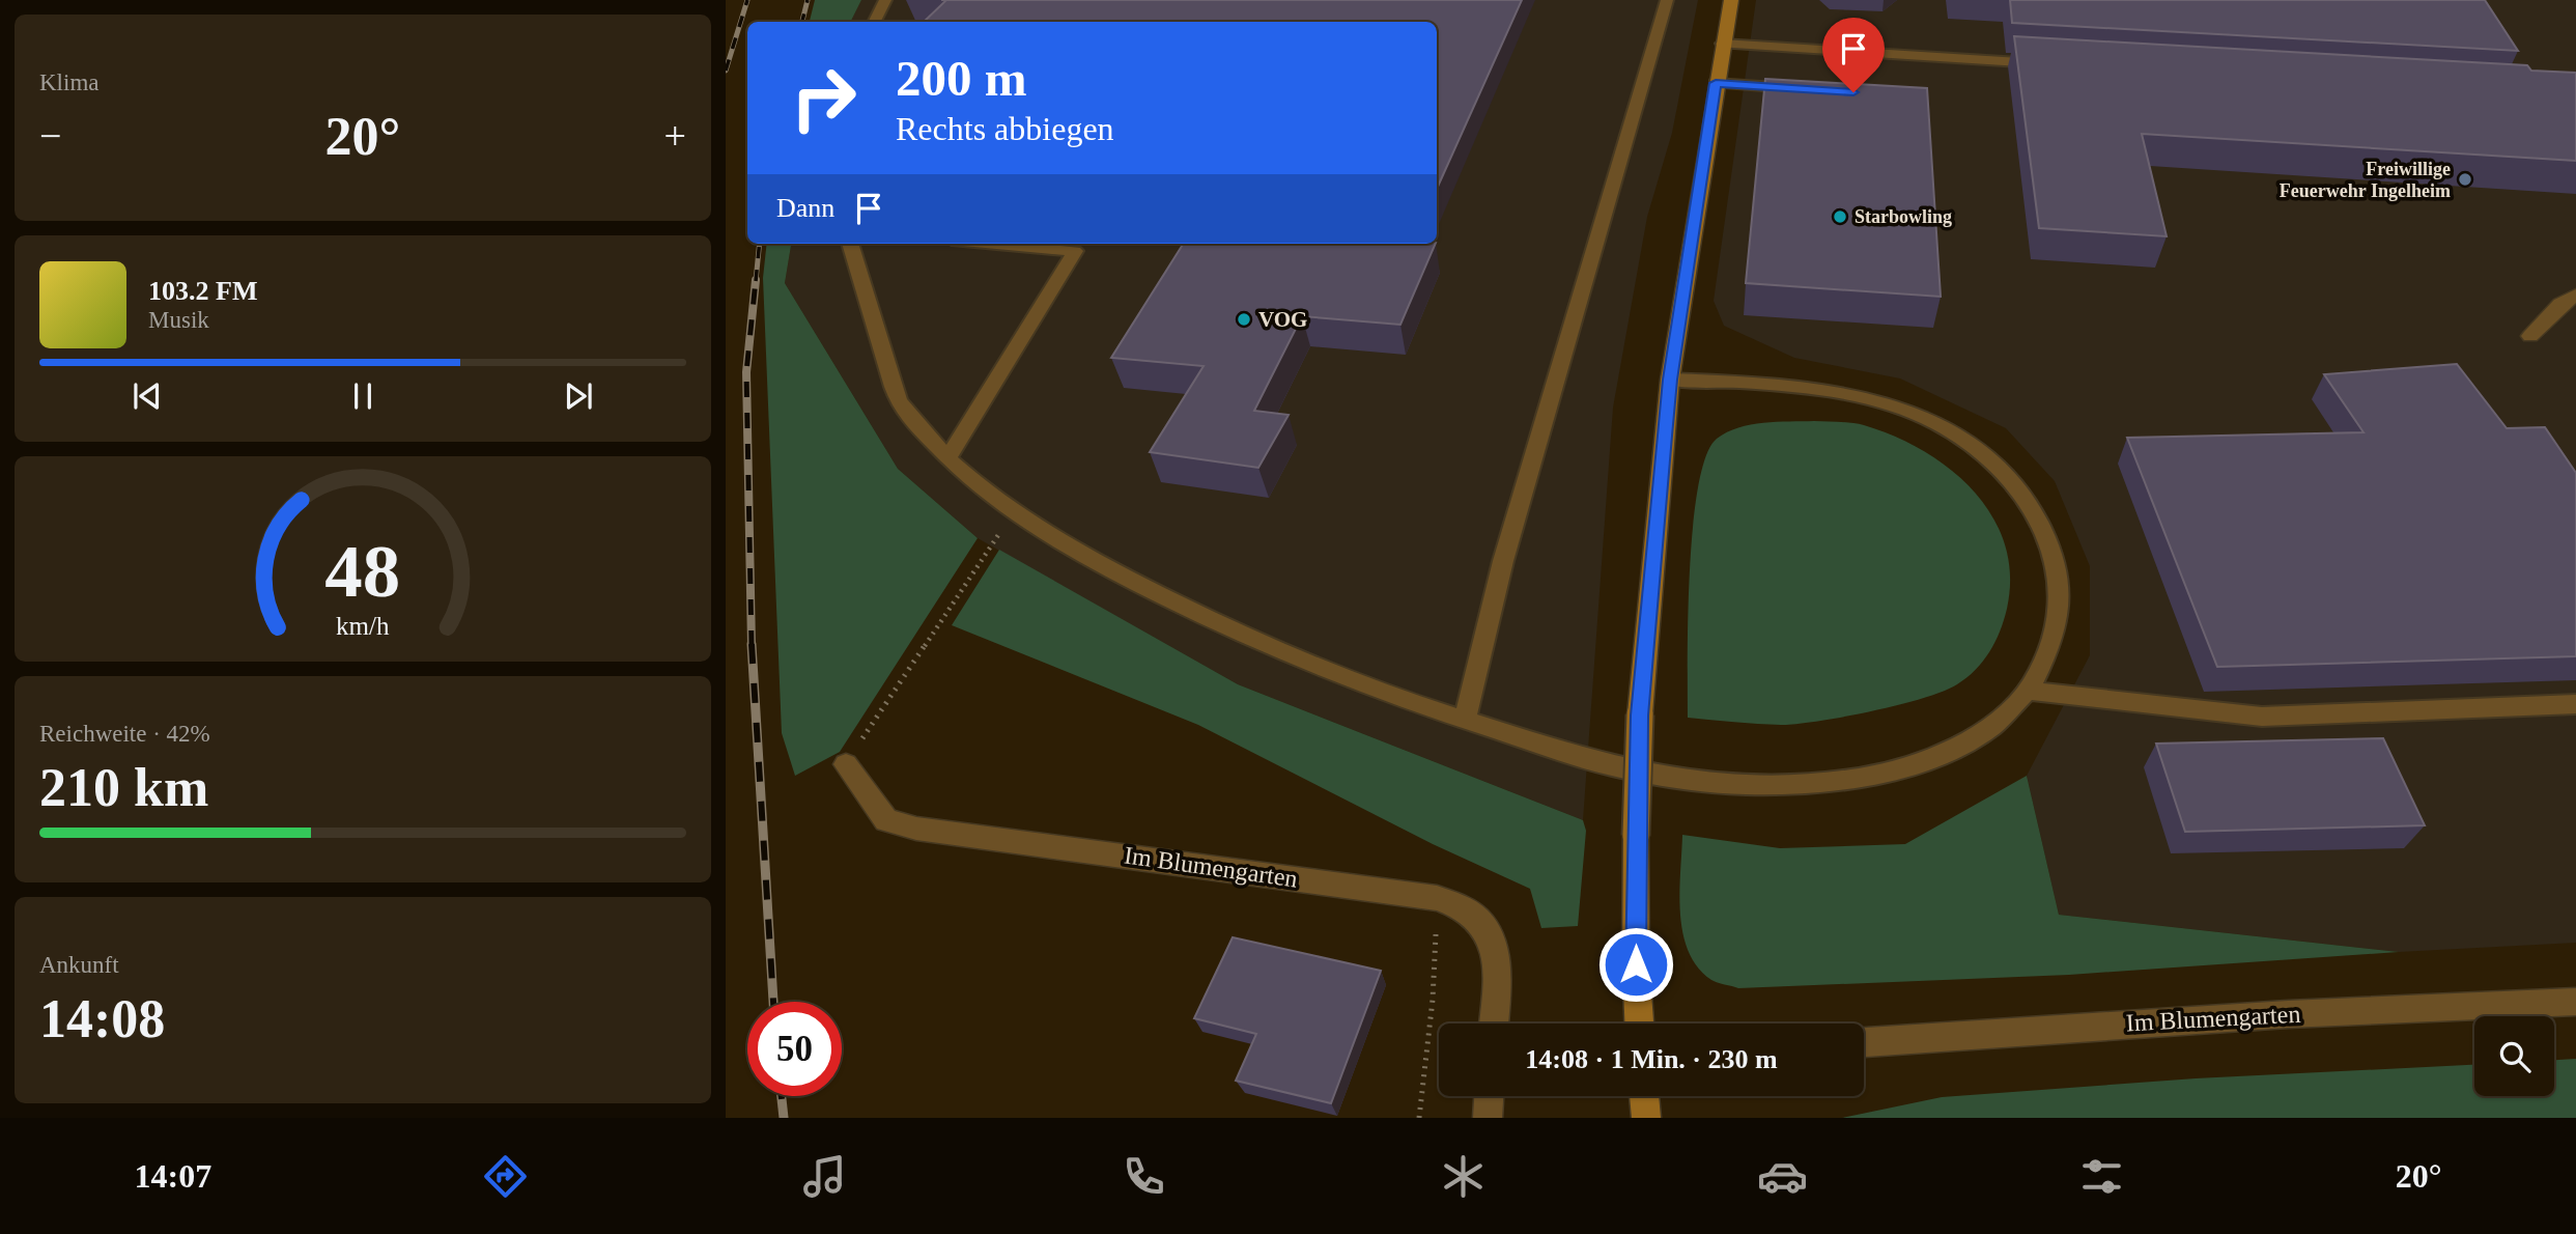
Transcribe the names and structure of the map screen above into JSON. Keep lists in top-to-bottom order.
{
  "streets": {
    "street": ["Im Blumengarten"]
  },
  "places": ["Freiwillige Feuerwehr Ingelheim", "Starbowling", "VOG"],
  "page": {
    "tile": [
      "Klima",
      ["Reichweite · 42%", "210 km"],
      ["Ankunft", "14:08"]
    ],
    "turn": ["200 m", "Rechts abbiegen"],
    "heat": ["−", "20°", "+"],
    "then": "Dann",
    "song": ["103.2 FM", "Musik"],
    "limit": "50",
    "trip": "14:08 · 1 Min. · 230 m",
    "tabs": ["14:07", "20°"],
    "gauge": ["48", "km/h"]
  }
}
